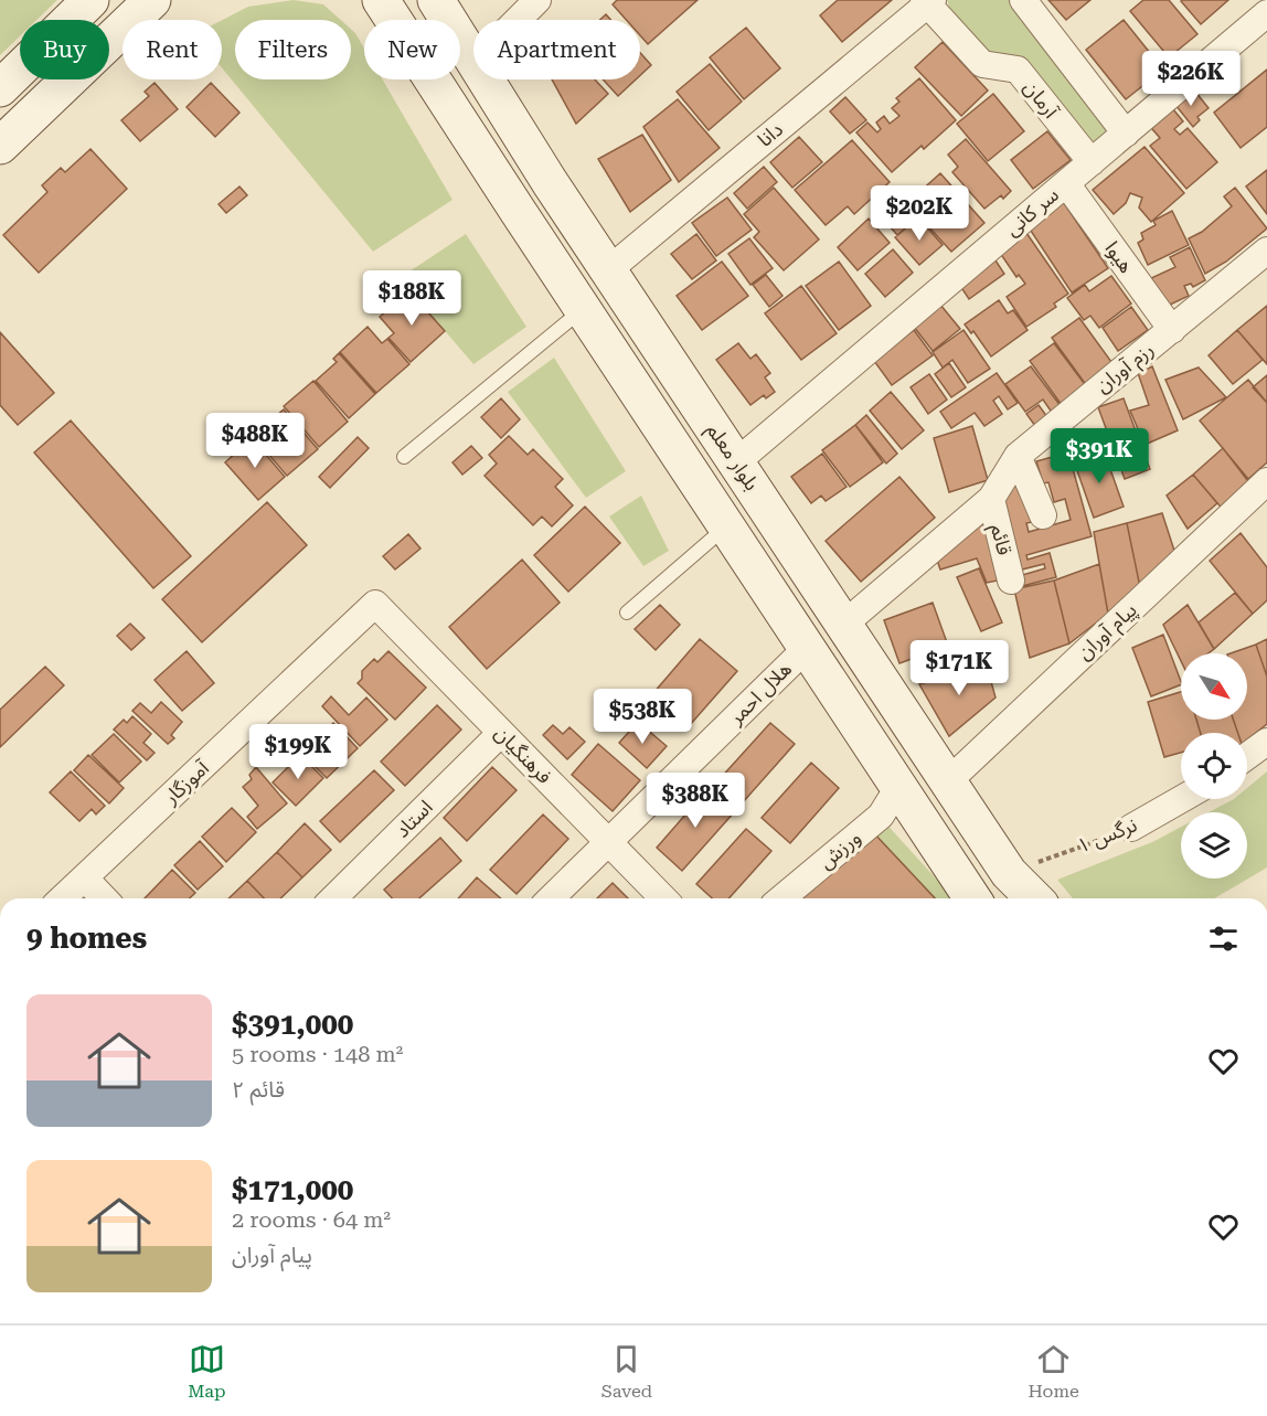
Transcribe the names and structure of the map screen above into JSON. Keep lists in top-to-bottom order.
{
  "streets": {
    "main road": ["بلوار معلم"],
    "street": [
      "آرمان",
      "دانا",
      "سر کانی",
      "هیوا",
      "رزم آوران",
      "قائم",
      "پیام آوران",
      "هلال احمر",
      "فرهنگیان",
      "آموزگار",
      "استاد",
      "نرگس ۱",
      "ورزش"
    ]
  },
  "crossings": [
    ["آرمان", "دانا"],
    ["آرمان", "سر کانی"],
    ["دانا", "بلوار معلم"],
    ["سر کانی", "هیوا"],
    ["سر کانی", "بلوار معلم"],
    ["هیوا", "رزم آوران"],
    ["رزم آوران", "بلوار معلم"],
    ["رزم آوران", "قائم"],
    ["بلوار معلم", "پیام آوران"],
    ["بلوار معلم", "نرگس ۱"],
    ["هلال احمر", "فرهنگیان"],
    ["فرهنگیان", "آموزگار"],
    ["فرهنگیان", "استاد"]
  ],
  "north": "bottom right",
  "page": {
    "chip": [
      "Buy",
      "Rent",
      "Filters",
      "New",
      "Apartment"
    ],
    "price": [
      "$226K",
      "$202K",
      "$188K",
      "$488K",
      "$391K",
      "$171K",
      "$538K",
      "$199K",
      "$388K"
    ],
    "heading": "9 homes",
    "list": [
      {
        "name": "$391,000",
        "note": "5 rooms · 148 m² · قائم ۲"
      },
      {
        "name": "$171,000",
        "note": "2 rooms · 64 m² · پیام آوران"
      }
    ],
    "tabs": ["Map", "Saved", "Home"]
  }
}
